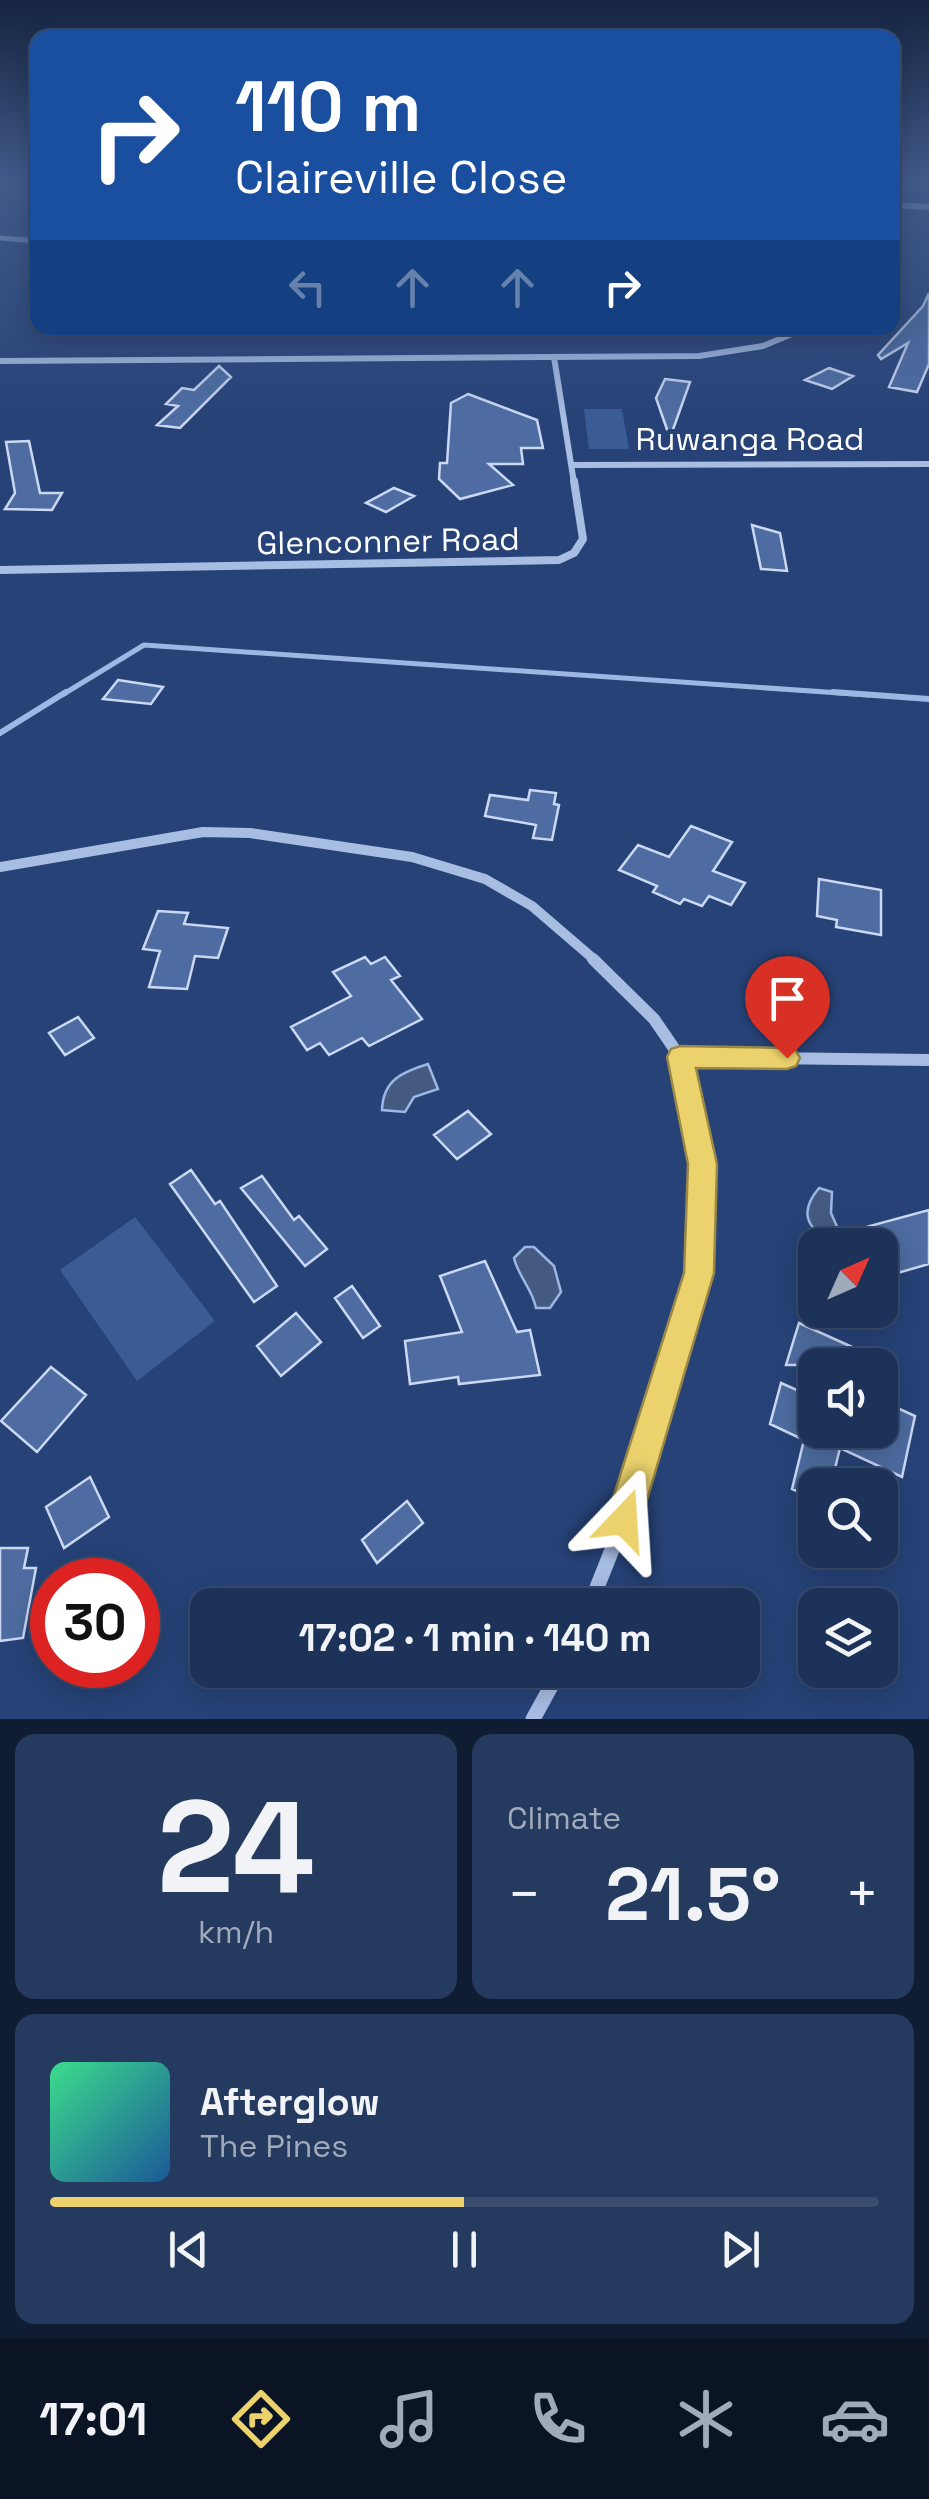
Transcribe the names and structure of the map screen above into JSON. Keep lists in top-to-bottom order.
{
  "streets": {
    "street": ["Ruwanga Road", "Glenconner Road"]
  },
  "crossings": [
    ["Ruwanga Road", "Glenconner Road"]
  ],
  "north": "top right",
  "page": {
    "turn": ["110 m", "Claireville Close"],
    "limit": "30",
    "trip": "17:02 · 1 min · 140 m",
    "tile": [
      ["24", "km/h"],
      "Climate"
    ],
    "heat": ["−", "21.5°", "+"],
    "song": ["Afterglow", "The Pines"],
    "tabs": "17:01"
  }
}
